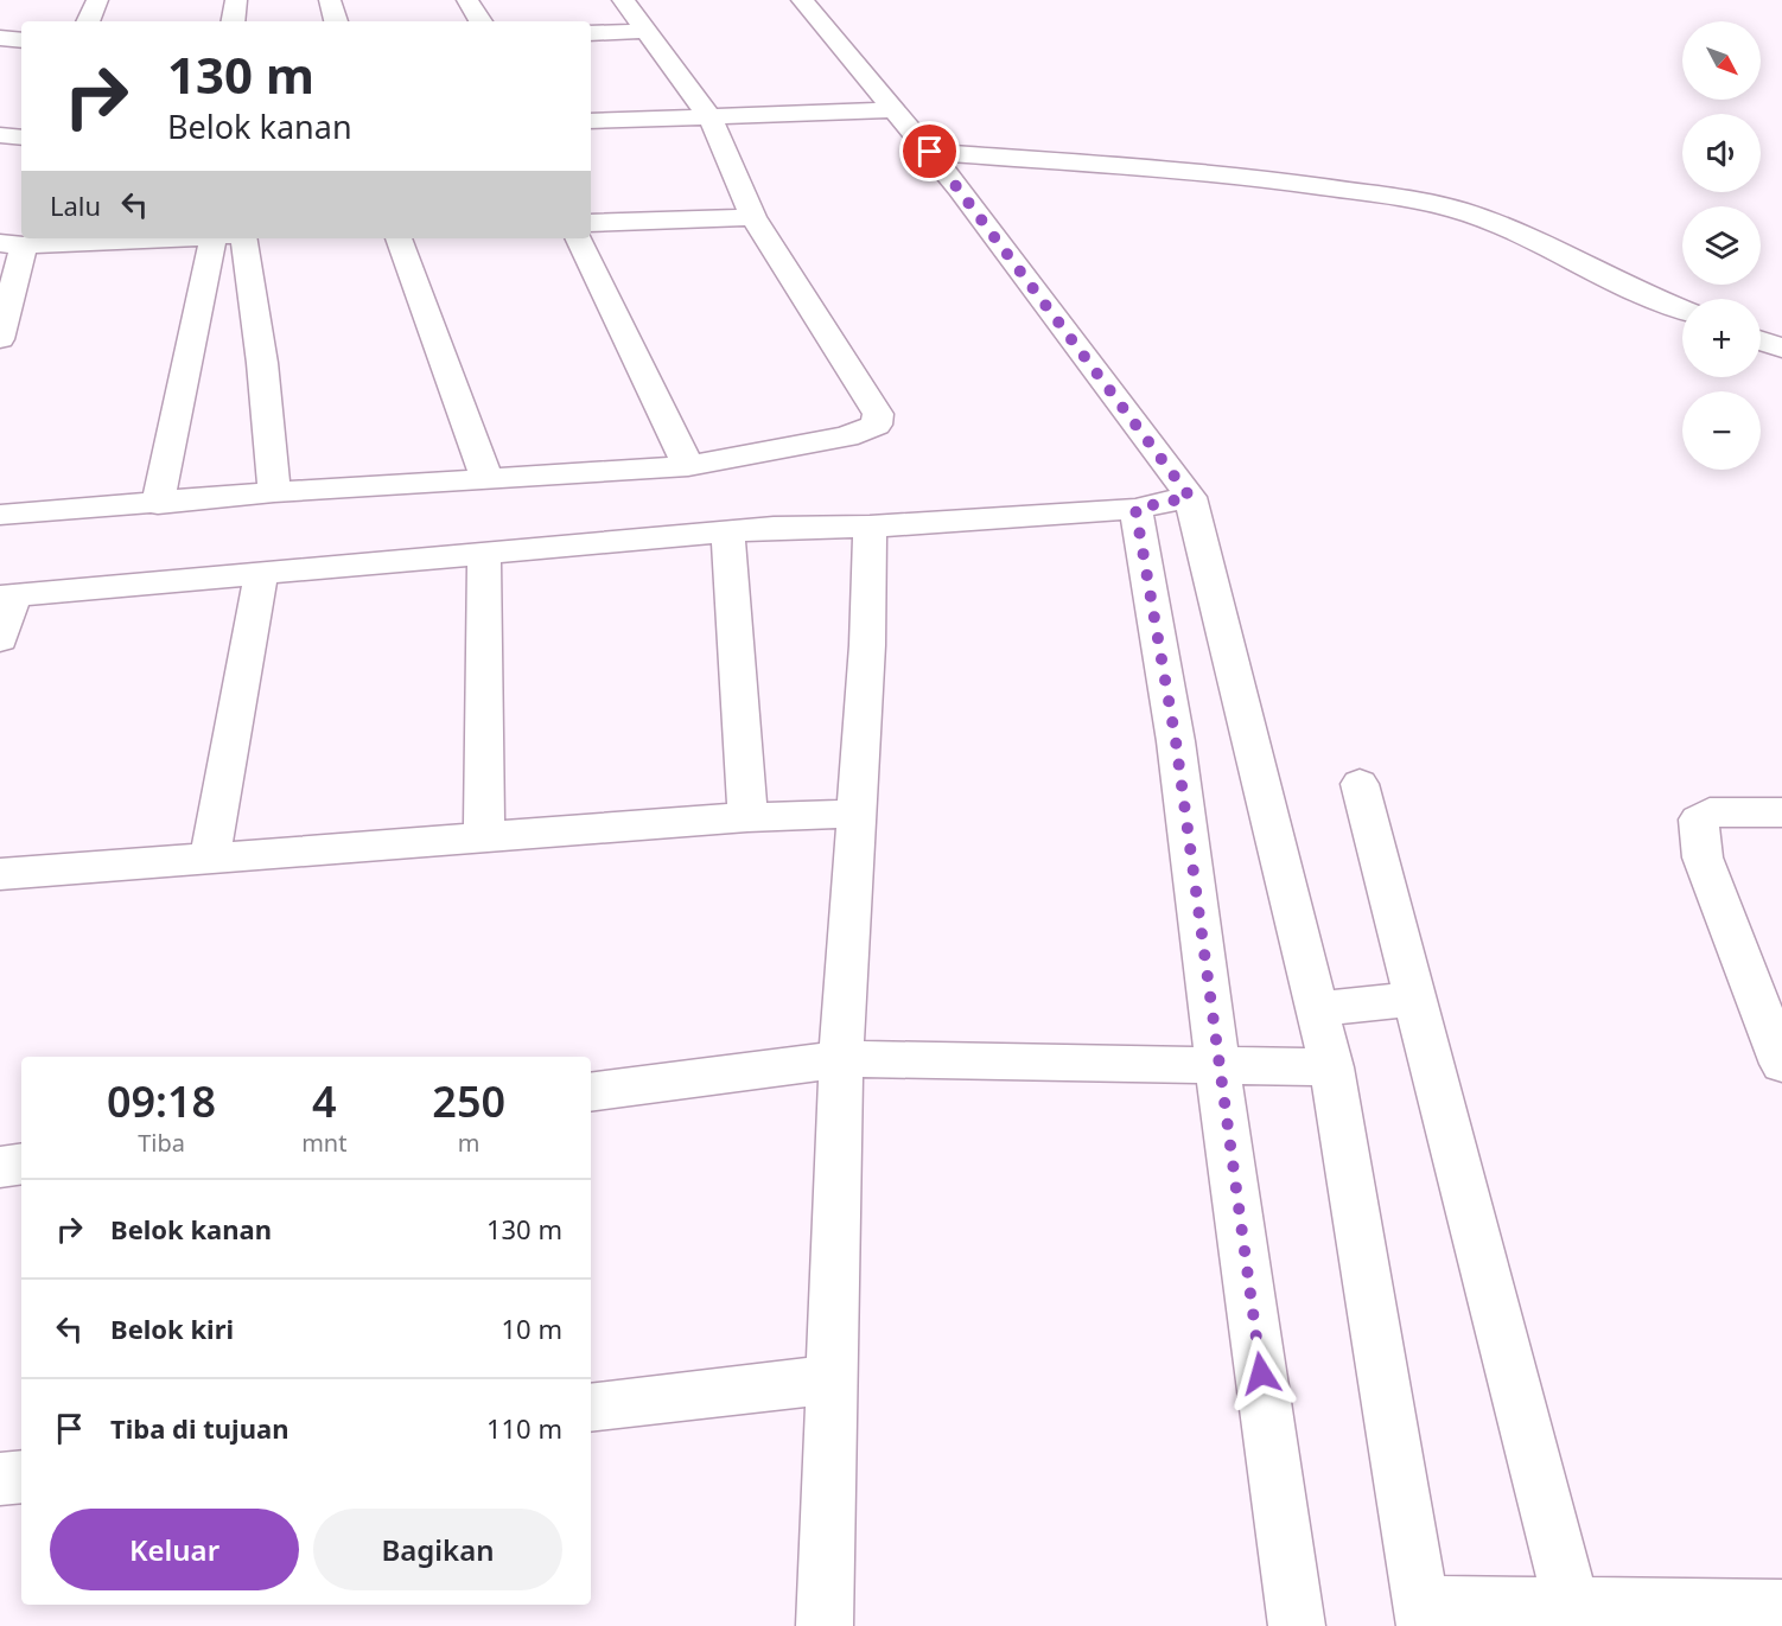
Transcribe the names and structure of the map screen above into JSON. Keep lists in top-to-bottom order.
{
  "north": "bottom right",
  "page": {
    "map_buttons": ["+", "−"],
    "turn": ["130 m", "Belok kanan"],
    "then": "Lalu",
    "eta": [
      "09:18",
      "Tiba",
      "4",
      "mnt",
      "250",
      "m"
    ],
    "list": [
      {
        "name": "Belok kanan",
        "value": "130 m"
      },
      {
        "name": "Belok kiri",
        "value": "10 m"
      },
      {
        "name": "Tiba di tujuan",
        "value": "110 m"
      }
    ],
    "buttons": ["Keluar", "Bagikan"]
  }
}
